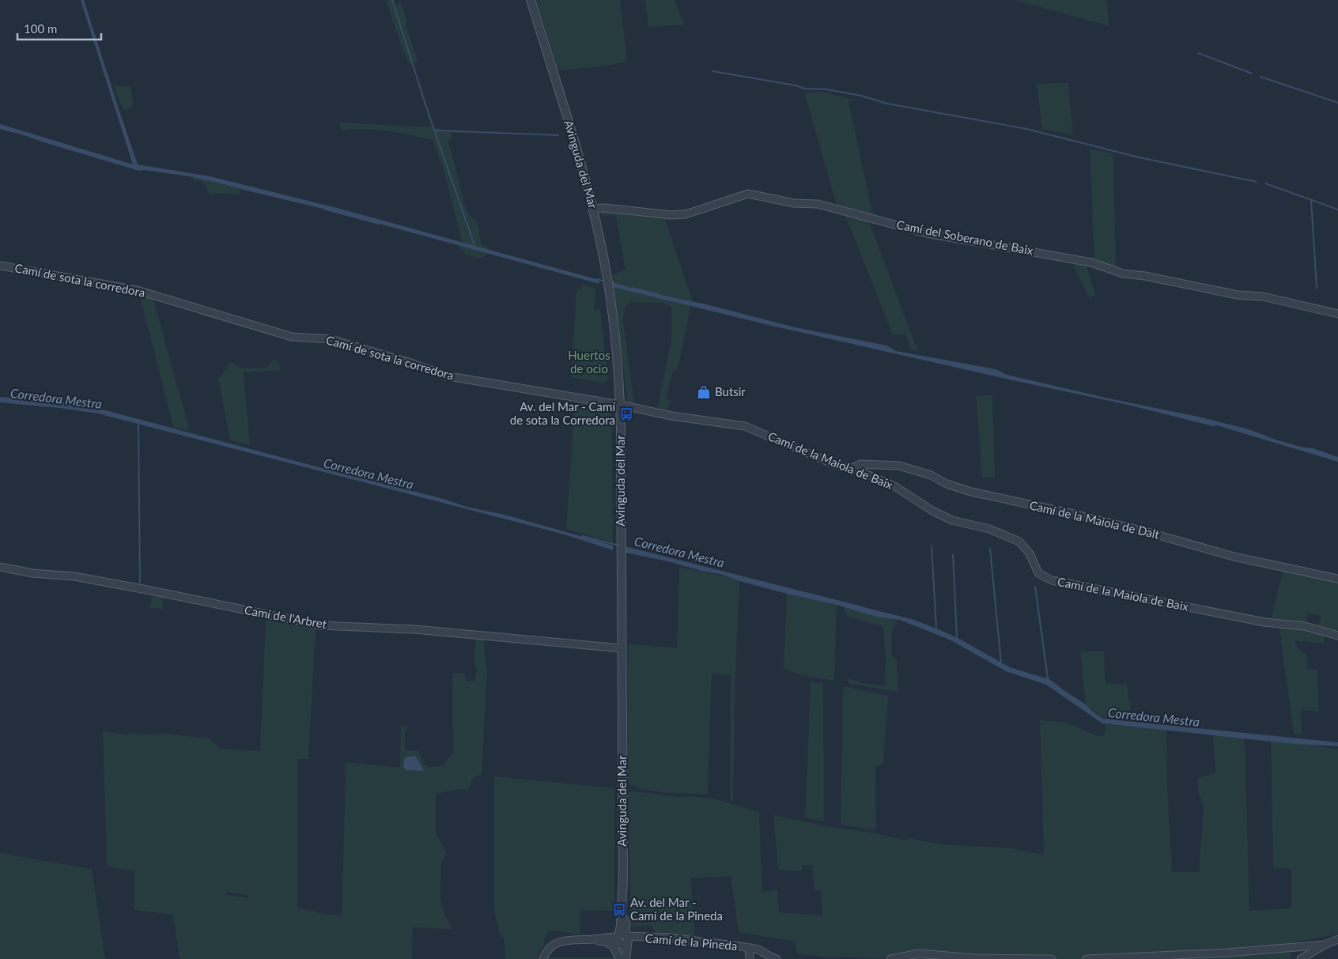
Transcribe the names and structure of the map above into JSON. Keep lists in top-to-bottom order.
{
  "streets": {
    "street": [
      "Avinguda del Mar",
      "Camí del Soberano de Baix",
      "Camí de sota la corredora",
      "Camí de la Maiola de Baix",
      "Camí de la Maiola de Dalt",
      "Camí de l'Arbret",
      "Camí de la Pineda"
    ]
  },
  "crossings": [
    ["Avinguda del Mar", "Camí del Soberano de Baix"],
    ["Avinguda del Mar", "Camí de sota la corredora"],
    ["Avinguda del Mar", "Camí de la Maiola de Baix"],
    ["Avinguda del Mar", "Camí de l'Arbret"],
    ["Avinguda del Mar", "Camí de la Pineda"],
    ["Camí de sota la corredora", "Camí de la Maiola de Baix"],
    ["Camí de la Maiola de Baix", "Camí de la Maiola de Dalt"]
  ],
  "water": ["Corredora Mestra"],
  "parks": ["Huertos de ocio"],
  "places": {
    "shop": ["Butsir"],
    "bus stop": ["Av. del Mar - Camí de sota la Corredora", "Av. del Mar - Camí de la Pineda"]
  },
  "scale_bar": "100 m"
}
